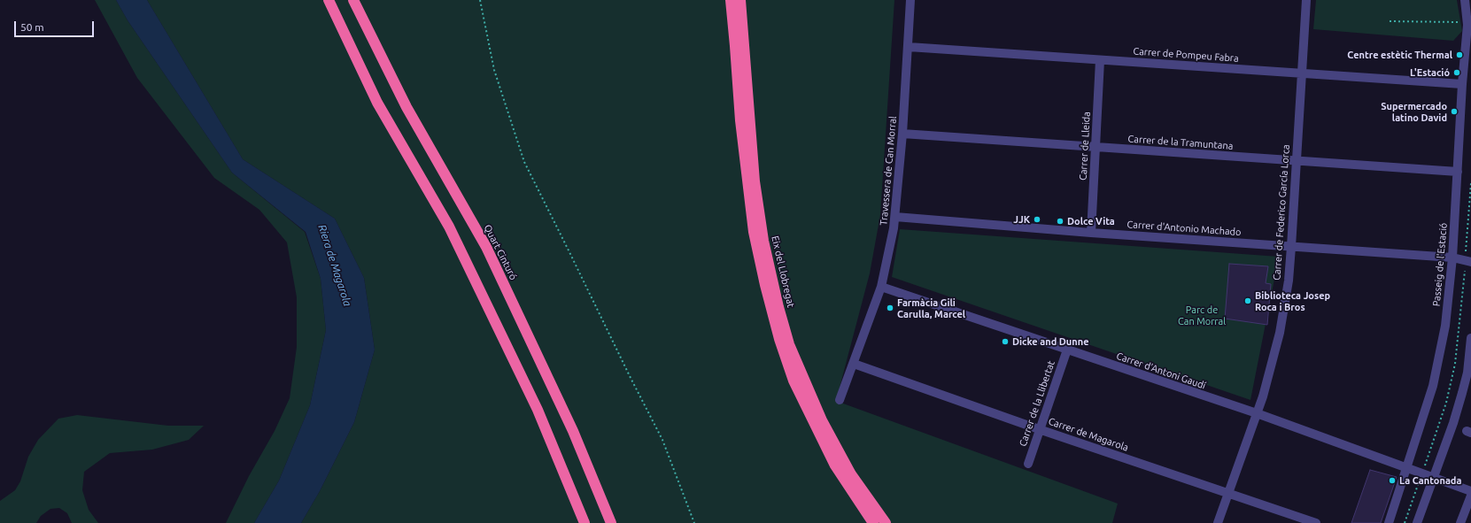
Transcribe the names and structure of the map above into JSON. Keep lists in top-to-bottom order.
{
  "streets": {
    "highway": ["Quart Cinturó", "Eix del Llobregat"],
    "street": [
      "Carrer de Pompeu Fabra",
      "Carrer de la Tramuntana",
      "Carrer de Lleida",
      "Travessera de Can Morral",
      "Carrer de Federico García Lorca",
      "Carrer d'Antonio Machado",
      "Passeig de l'Estació",
      "Carrer d'Antoni Gaudí",
      "Carrer de la Llibertat",
      "Carrer de Magarola"
    ]
  },
  "crossings": [
    ["Carrer de Pompeu Fabra", "Carrer de Lleida"],
    ["Carrer de Pompeu Fabra", "Travessera de Can Morral"],
    ["Carrer de Pompeu Fabra", "Carrer de Federico García Lorca"],
    ["Carrer de Pompeu Fabra", "Passeig de l'Estació"],
    ["Carrer de la Tramuntana", "Carrer de Lleida"],
    ["Carrer de la Tramuntana", "Travessera de Can Morral"],
    ["Carrer de la Tramuntana", "Carrer de Federico García Lorca"],
    ["Carrer de la Tramuntana", "Passeig de l'Estació"],
    ["Carrer de Lleida", "Carrer d'Antonio Machado"],
    ["Travessera de Can Morral", "Carrer d'Antonio Machado"],
    ["Travessera de Can Morral", "Carrer d'Antoni Gaudí"],
    ["Travessera de Can Morral", "Carrer de Magarola"],
    ["Carrer de Federico García Lorca", "Carrer d'Antonio Machado"],
    ["Carrer de Federico García Lorca", "Carrer d'Antoni Gaudí"],
    ["Carrer de Federico García Lorca", "Carrer de Magarola"],
    ["Carrer d'Antonio Machado", "Passeig de l'Estació"],
    ["Passeig de l'Estació", "Carrer d'Antoni Gaudí"],
    ["Carrer d'Antoni Gaudí", "Carrer de la Llibertat"],
    ["Carrer de la Llibertat", "Carrer de Magarola"]
  ],
  "water": ["Riera de Magarola"],
  "parks": ["Parc de Can Morral"],
  "places": [
    "Centre estètic Thermal",
    "L'Estació",
    "Supermercado latino David",
    "JJK",
    "Dolce Vita",
    "Biblioteca Josep Roca i Bros",
    "Farmàcia Gili Carulla, Marcel",
    "Dicke and Dunne",
    "La Cantonada"
  ],
  "scale_bar": "50 m"
}
